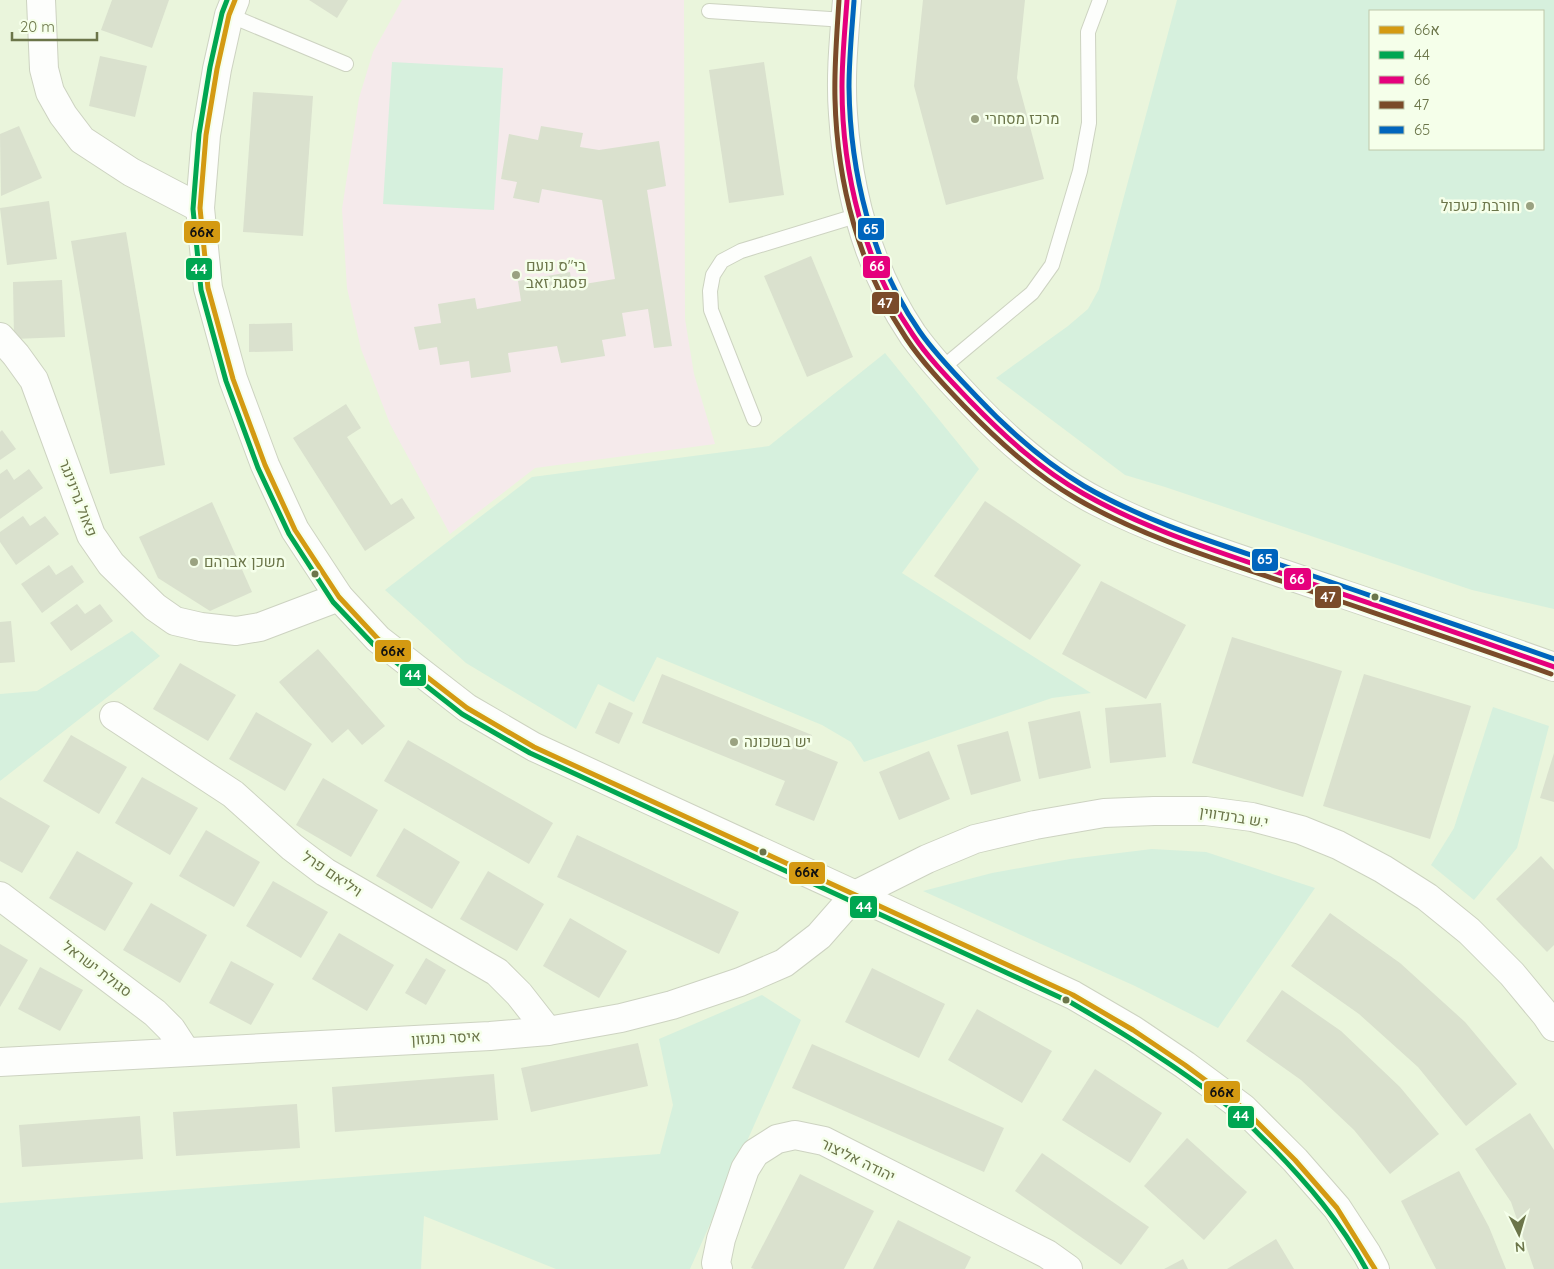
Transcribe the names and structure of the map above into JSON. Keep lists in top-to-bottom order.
{
  "streets": {
    "street": [
      "פאול גרינינגר",
      "י.ש ברנדווין",
      "ויליאם פרל",
      "סגולת ישראל",
      "איסר נתנזון",
      "יהודה אליצור"
    ]
  },
  "crossings": [
    ["י.ש ברנדווין", "איסר נתנזון"],
    ["ויליאם פרל", "איסר נתנזון"],
    ["סגולת ישראל", "איסר נתנזון"]
  ],
  "places": [
    "מרכז מסחרי",
    "חורבת כעכול",
    "בי\"ס נועם פסגת זאב",
    "משכן אברהם",
    "יש בשכונה"
  ],
  "lines": [
    "transit line 66א",
    "transit line 44",
    "transit line 66",
    "transit line 47",
    "transit line 65"
  ],
  "legend": [
    "66א",
    "44",
    "66",
    "47",
    "65"
  ],
  "scale_bar": "20 m",
  "north": "bottom"
}
